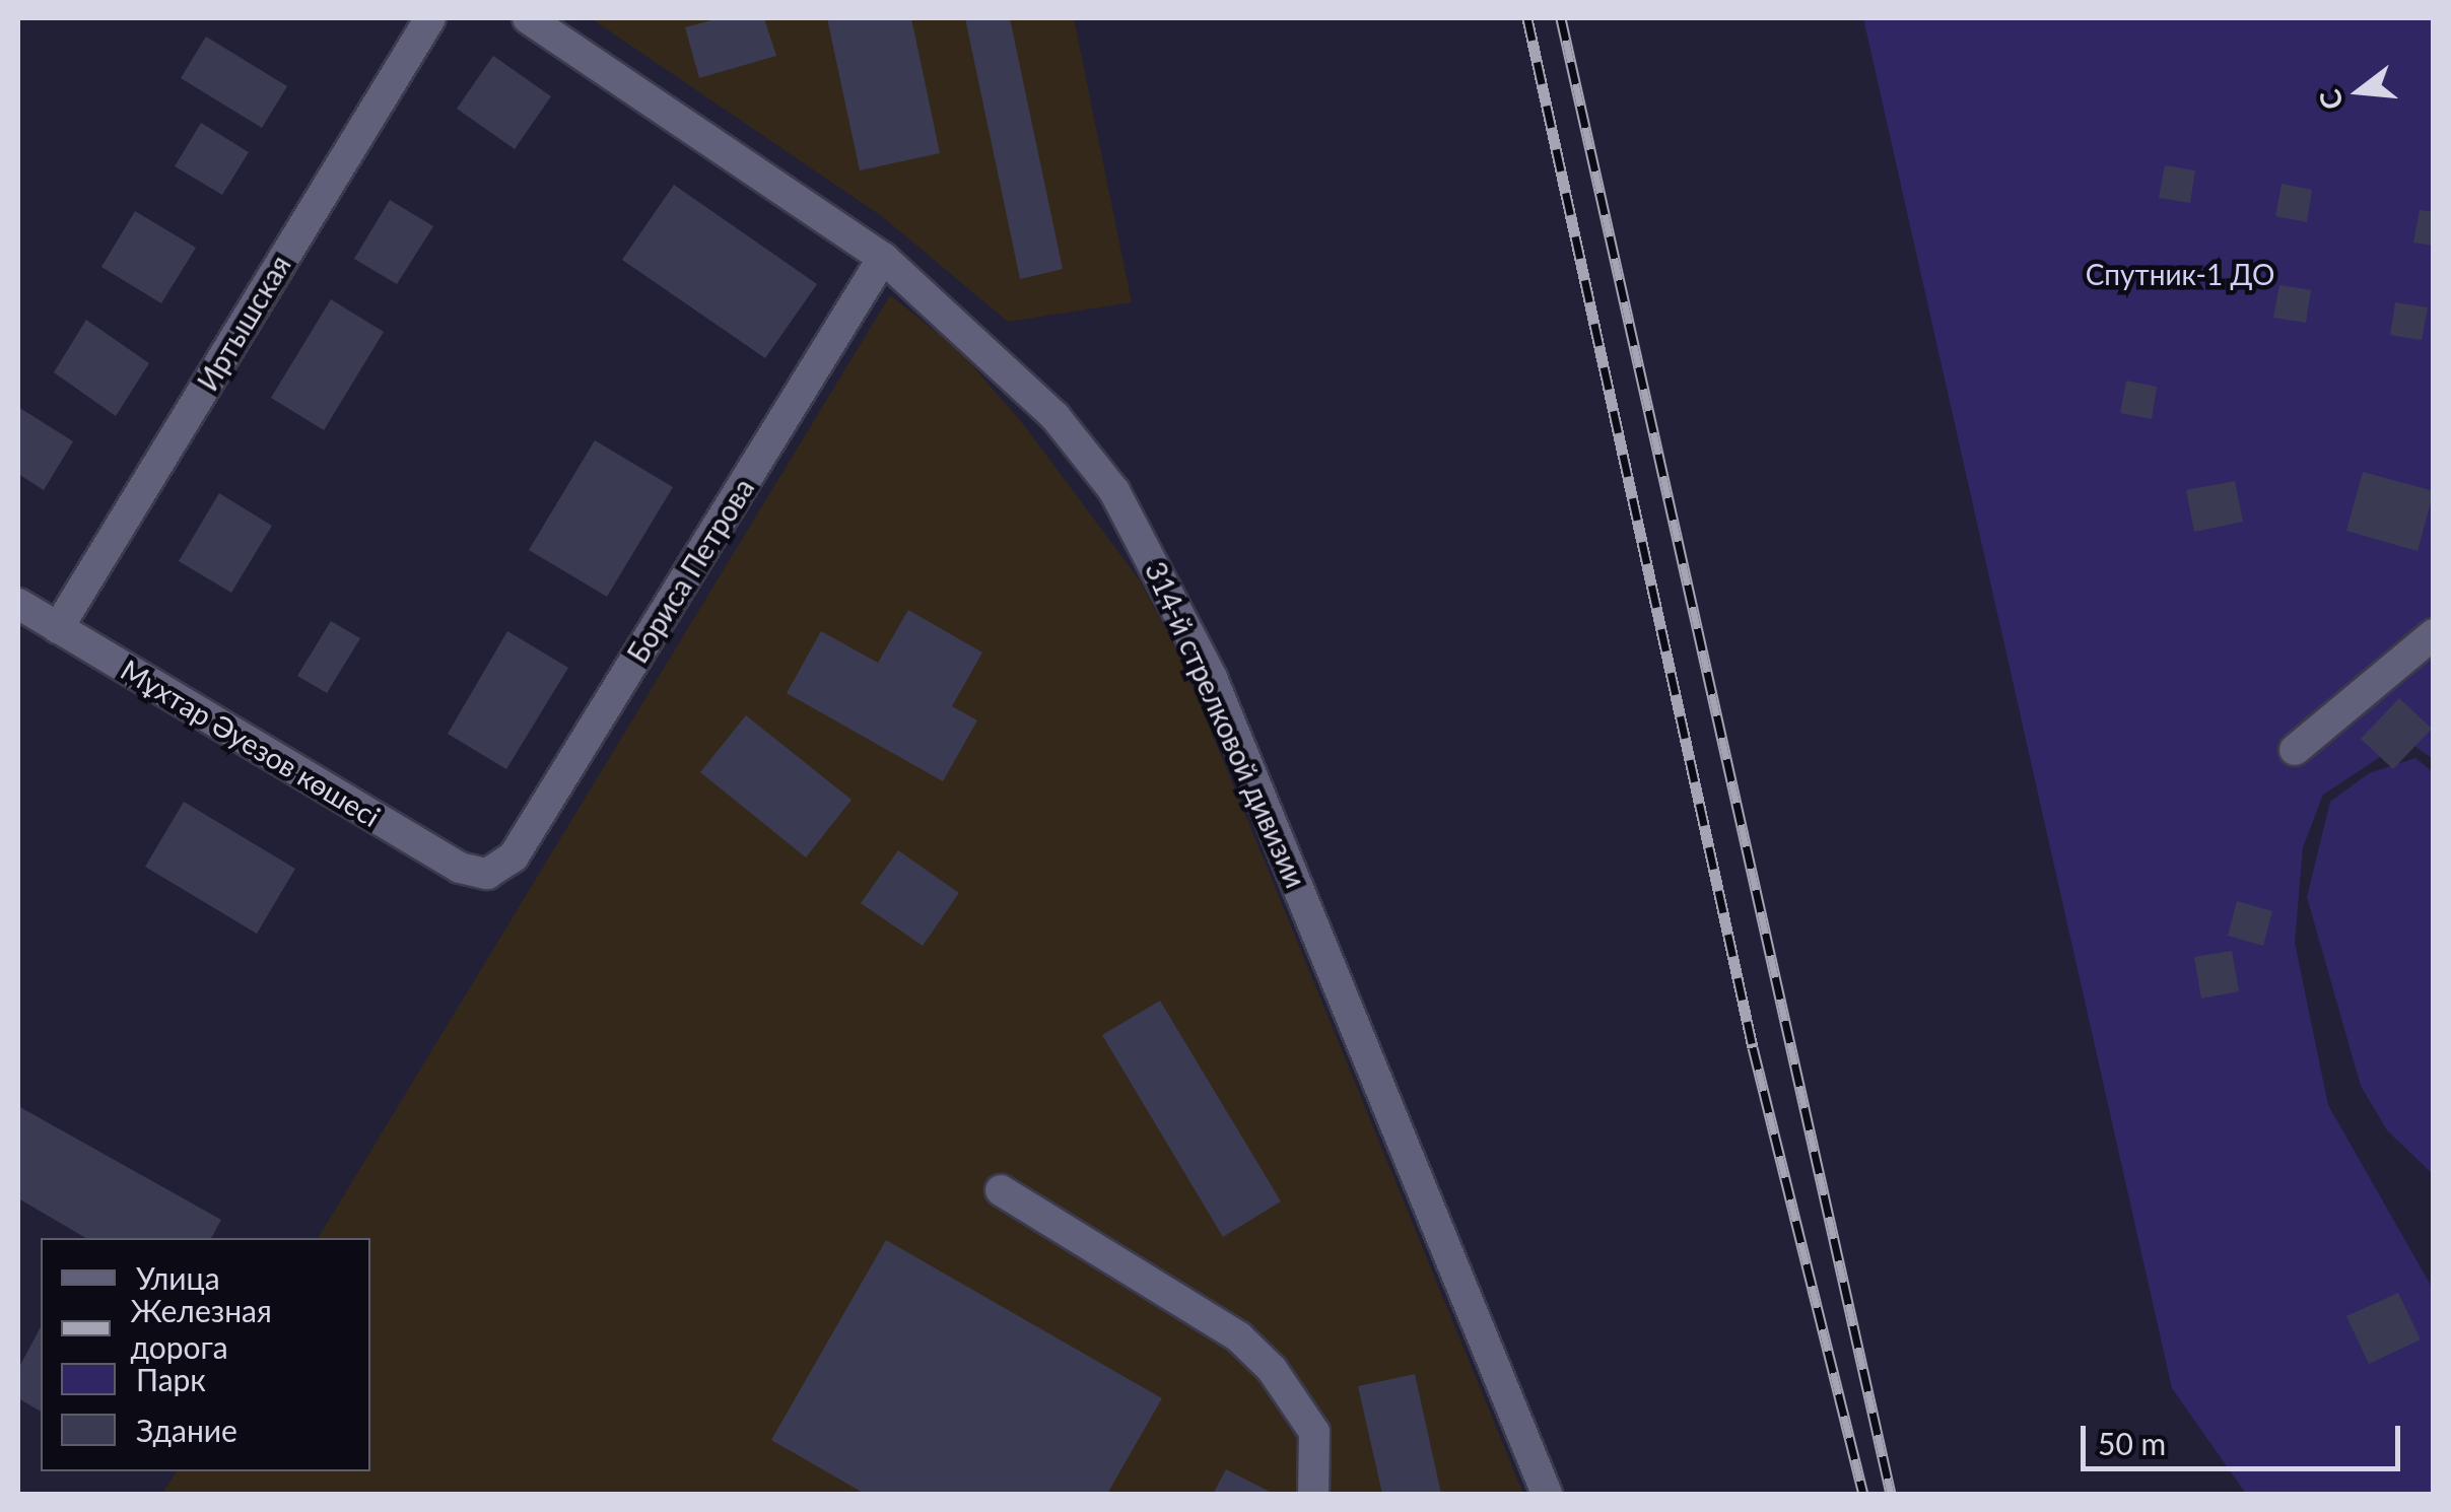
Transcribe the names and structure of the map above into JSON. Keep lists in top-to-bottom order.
{
  "streets": {
    "street": [
      "Иртышская",
      "Бориса Петрова",
      "314-й стрелковой дивизии",
      "Мұхтар Әуезов көшесі"
    ]
  },
  "crossings": [
    ["Иртышская", "Мұхтар Әуезов көшесі"],
    ["Бориса Петрова", "314-й стрелковой дивизии"],
    ["Бориса Петрова", "Мұхтар Әуезов көшесі"]
  ],
  "parks": ["Спутник-1 ДО"],
  "legend": [
    "Улица",
    "Железная дорога",
    "Парк",
    "Здание"
  ],
  "scale_bar": "50 m",
  "north": "left"
}
